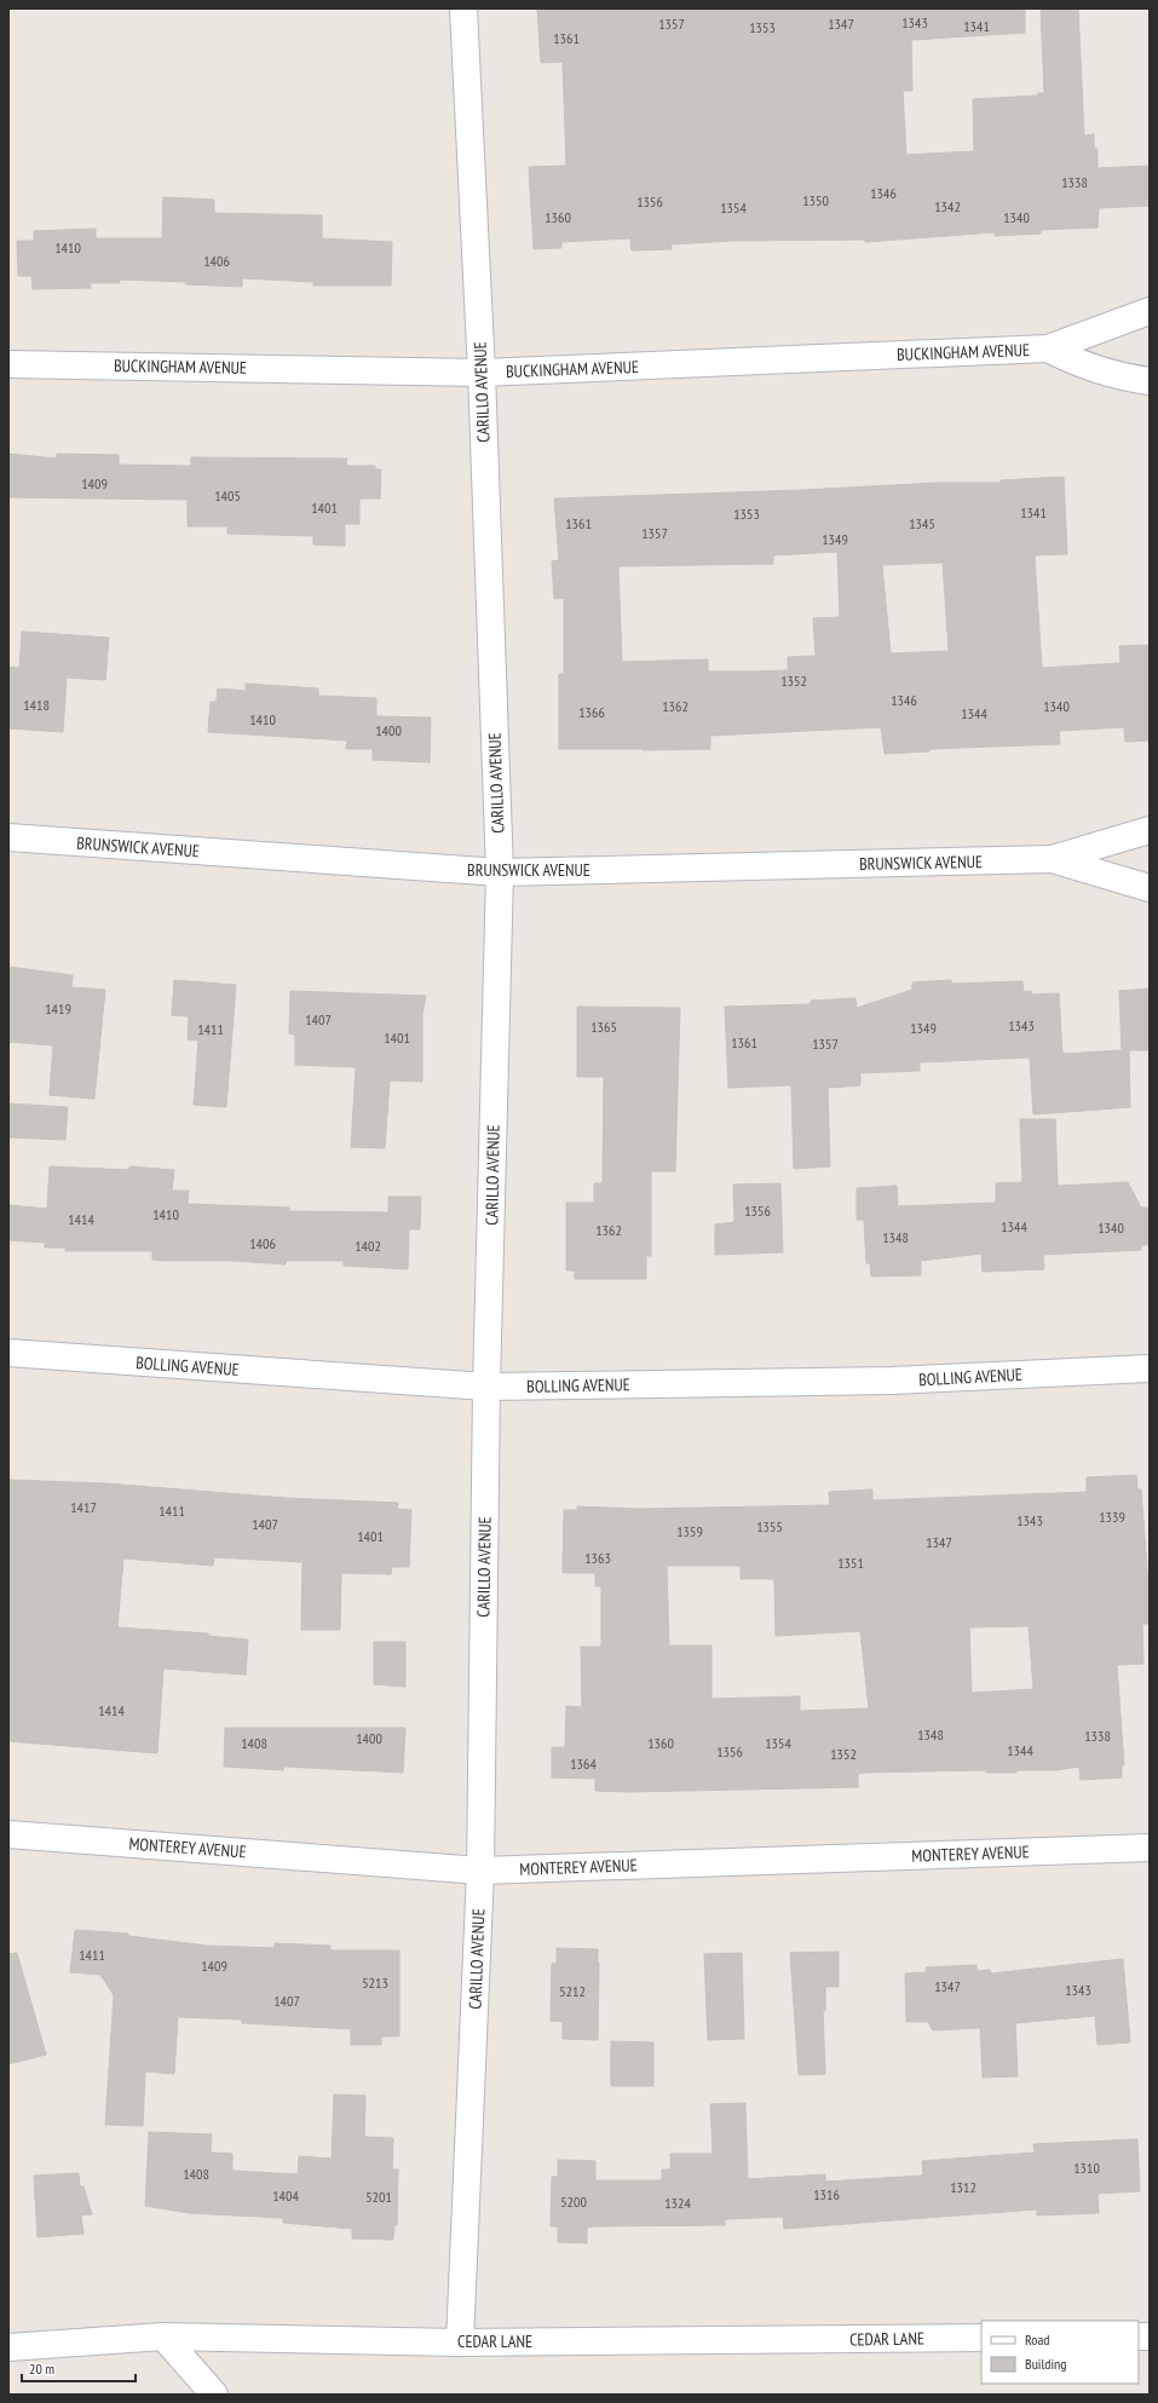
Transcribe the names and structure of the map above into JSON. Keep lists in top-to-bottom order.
{
  "streets": {
    "street": [
      "BUCKINGHAM AVENUE",
      "CARILLO AVENUE",
      "BRUNSWICK AVENUE",
      "BOLLING AVENUE",
      "MONTEREY AVENUE",
      "CEDAR LANE"
    ]
  },
  "crossings": [
    ["BUCKINGHAM AVENUE", "CARILLO AVENUE"],
    ["CARILLO AVENUE", "BRUNSWICK AVENUE"],
    ["CARILLO AVENUE", "BOLLING AVENUE"],
    ["CARILLO AVENUE", "MONTEREY AVENUE"],
    ["CARILLO AVENUE", "CEDAR LANE"]
  ],
  "house_numbers": [
    "1343",
    "1357",
    "1347",
    "1341",
    "1353",
    "1361",
    "1338",
    "1346",
    "1350",
    "1356",
    "1342",
    "1354",
    "1360",
    "1340",
    "1410",
    "1406",
    "1409",
    "1405",
    "1401",
    "1341",
    "1353",
    "1361",
    "1345",
    "1357",
    "1349",
    "1352",
    "1346",
    "1418",
    "1362",
    "1340",
    "1366",
    "1344",
    "1410",
    "1400",
    "1419",
    "1407",
    "1343",
    "1365",
    "1349",
    "1411",
    "1401",
    "1361",
    "1357",
    "1356",
    "1410",
    "1414",
    "1344",
    "1340",
    "1362",
    "1348",
    "1406",
    "1402",
    "1417",
    "1411",
    "1339",
    "1343",
    "1407",
    "1355",
    "1359",
    "1401",
    "1347",
    "1363",
    "1351",
    "1414",
    "1348",
    "1338",
    "1400",
    "1408",
    "1360",
    "1354",
    "1344",
    "1356",
    "1352",
    "1364",
    "1411",
    "1409",
    "5213",
    "1347",
    "1343",
    "5212",
    "1407",
    "1310",
    "1408",
    "1312",
    "1316",
    "1404",
    "5201",
    "5200",
    "1324"
  ],
  "legend": ["Road", "Building"],
  "scale_bar": "20 m"
}
